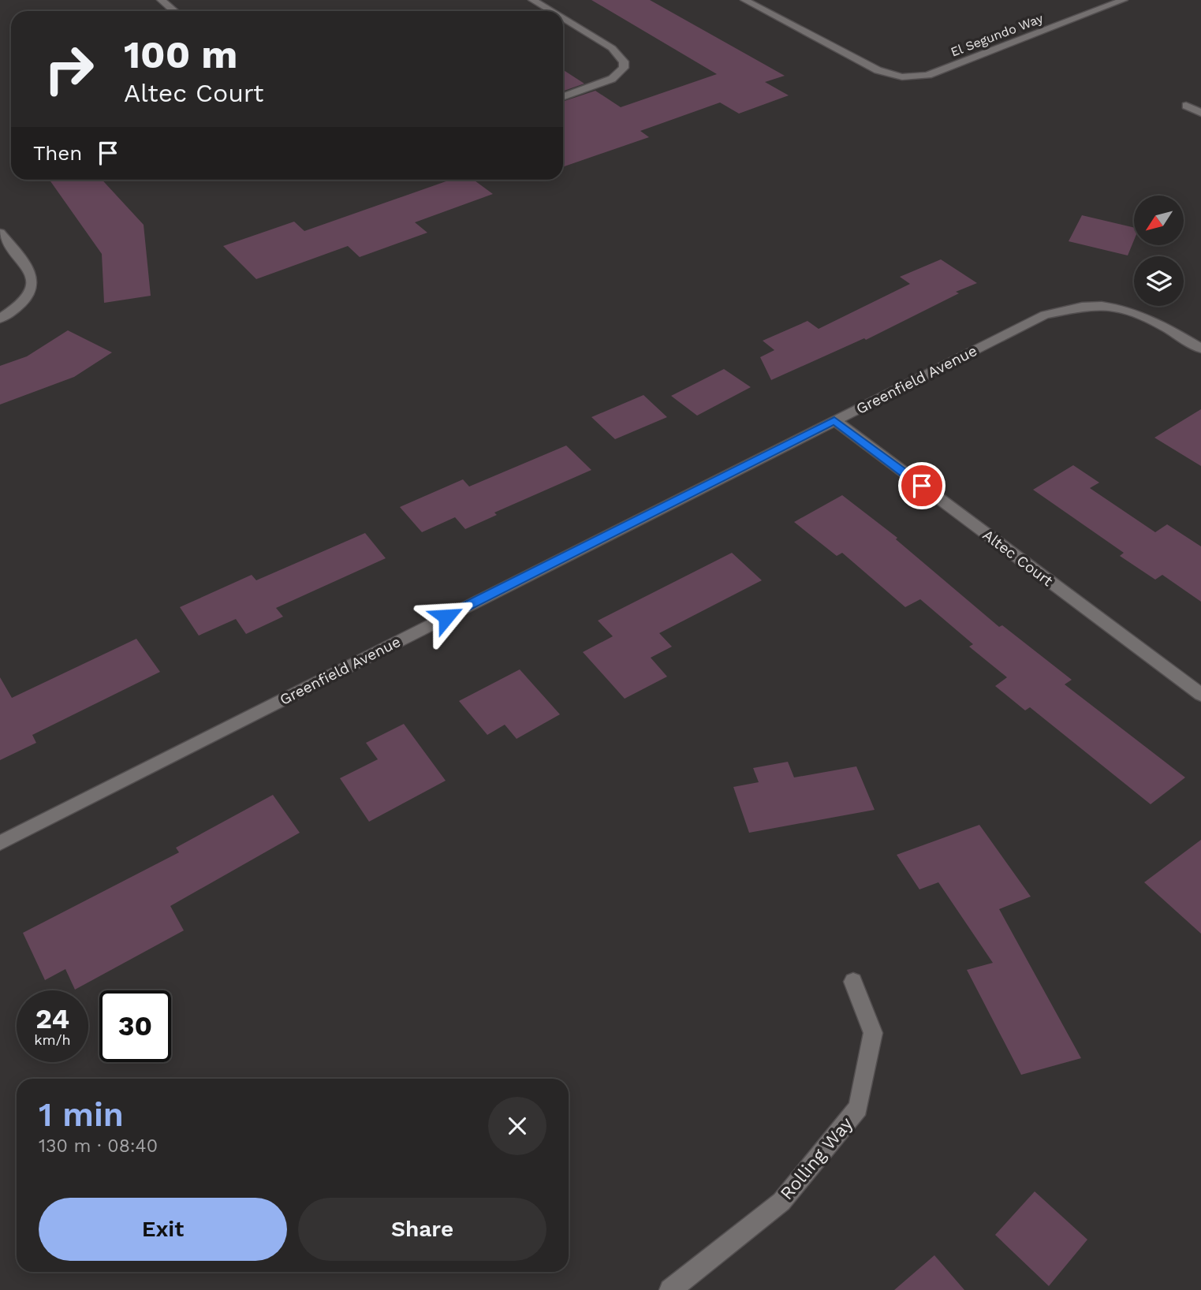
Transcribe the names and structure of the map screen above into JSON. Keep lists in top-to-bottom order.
{
  "streets": {
    "street": [
      "El Segundo Way",
      "Greenfield Avenue",
      "Altec Court",
      "Rolling Way"
    ]
  },
  "crossings": [
    ["Greenfield Avenue", "Altec Court"]
  ],
  "north": "bottom left",
  "page": {
    "turn": ["100 m", "Altec Court"],
    "then": "Then",
    "speed": "24 km/h",
    "limit": "30",
    "heading": ["1 min", "130 m · 08:40"],
    "buttons": ["Exit", "Share"]
  }
}
